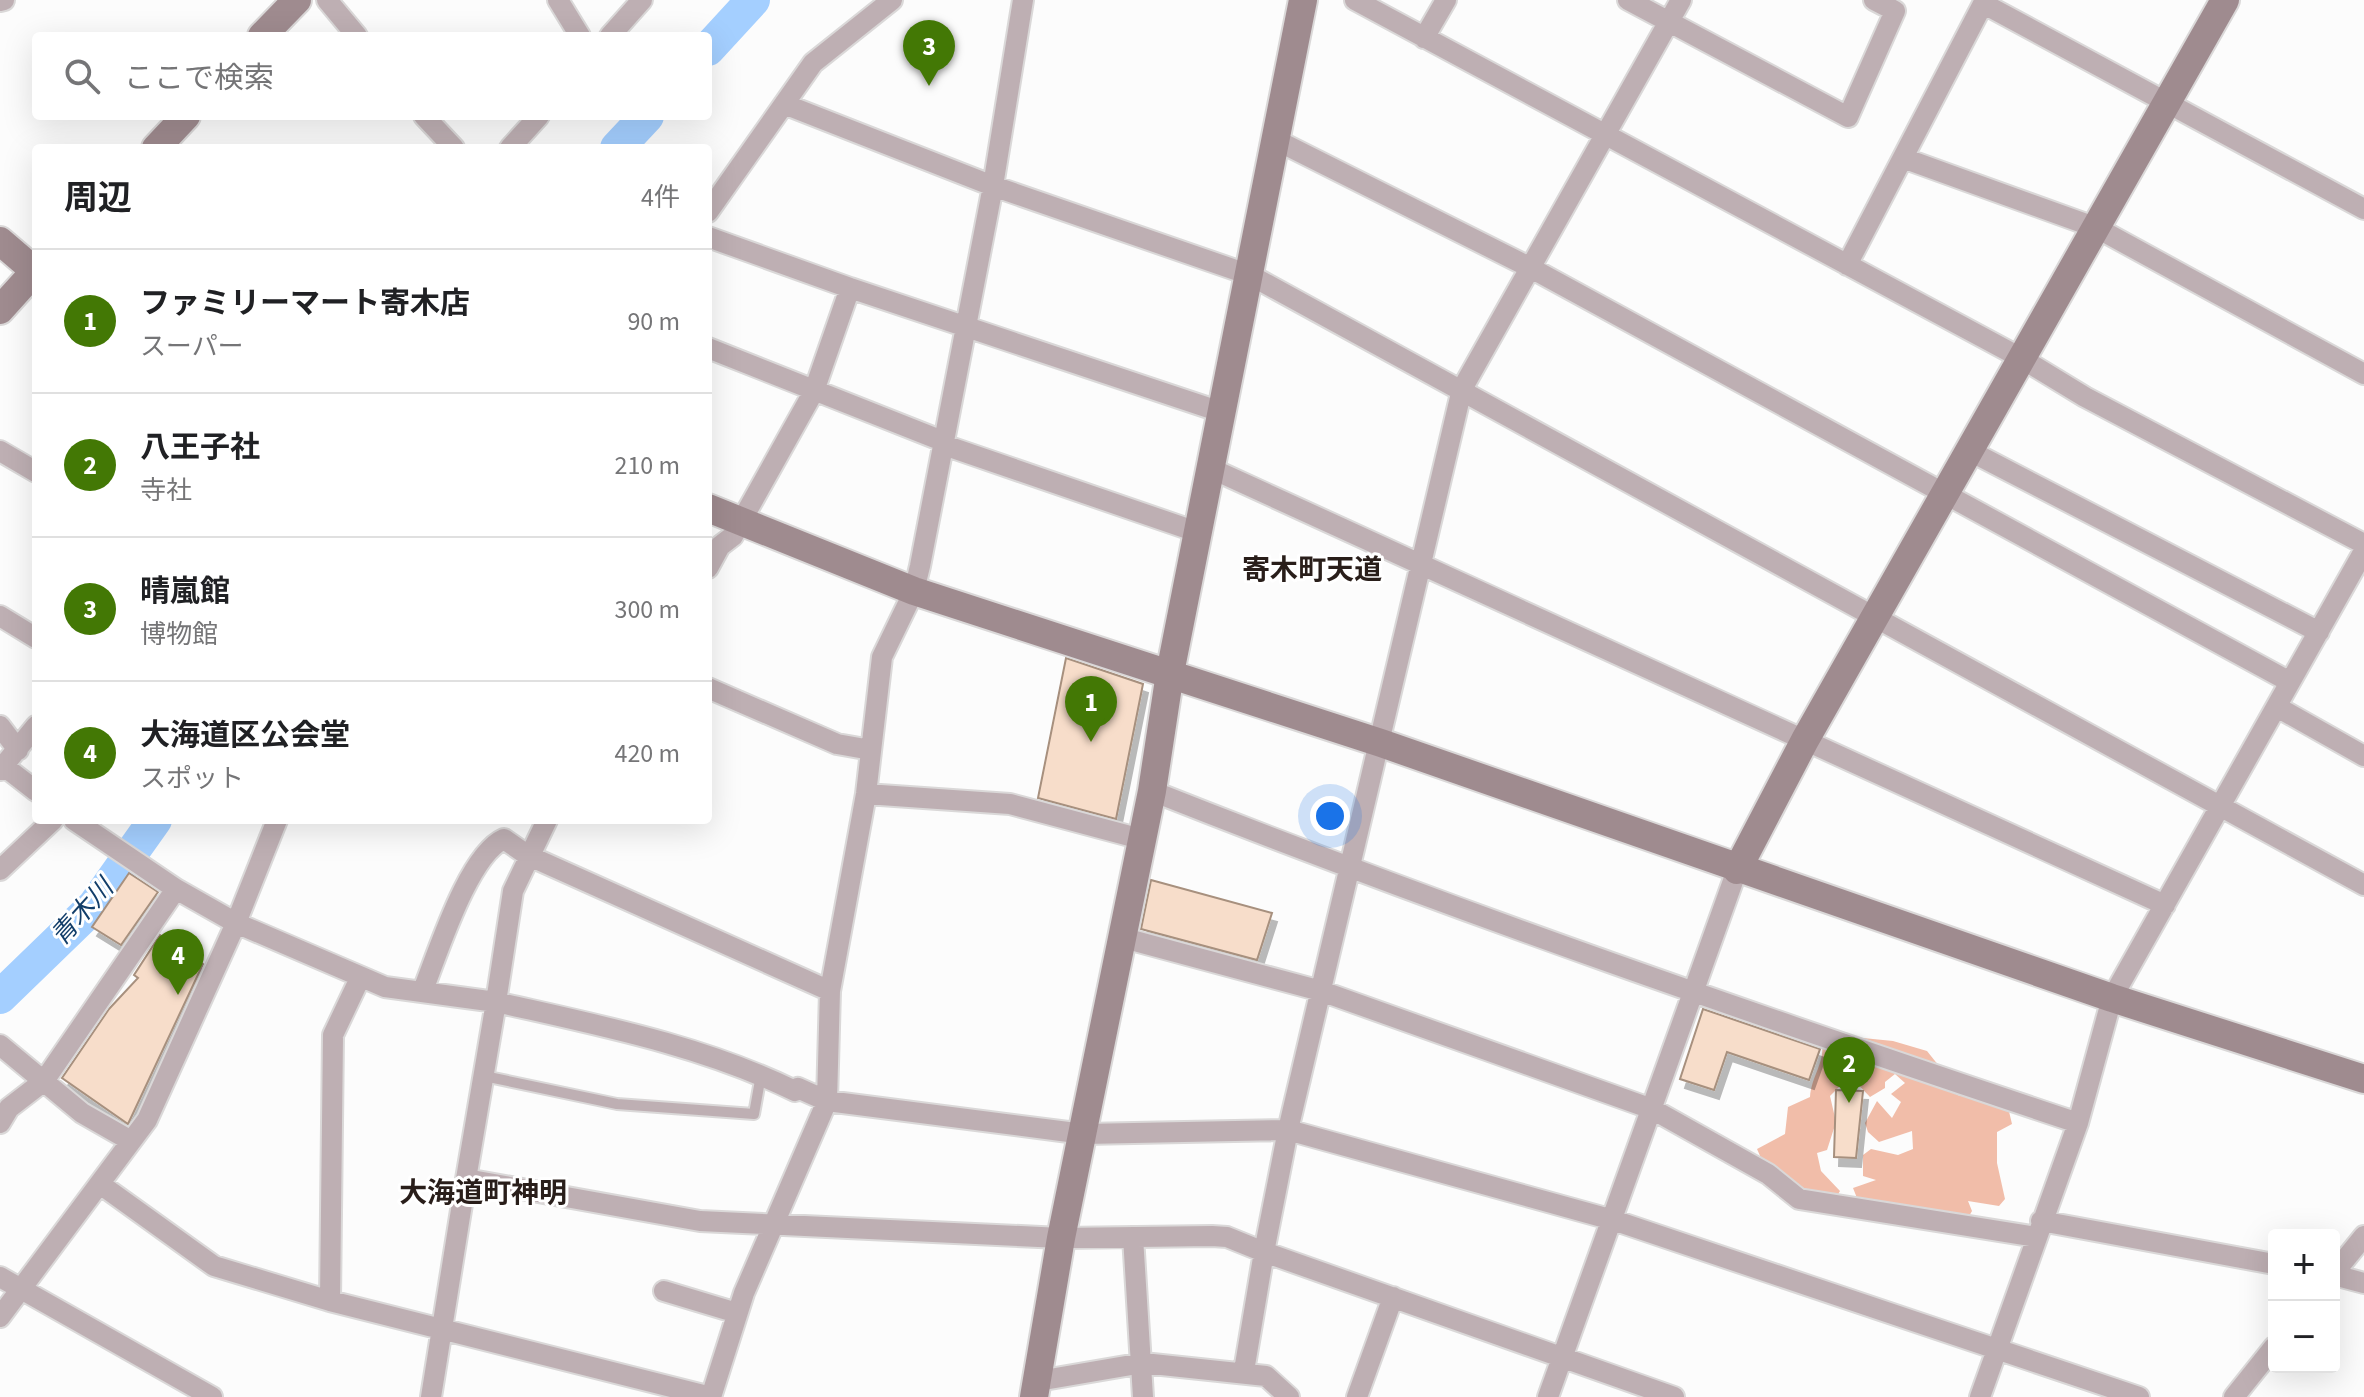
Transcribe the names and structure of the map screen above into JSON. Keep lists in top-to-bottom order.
{
  "districts": ["寄木町天道", "大海道町神明"],
  "water": ["青木川"],
  "page": {
    "pins": [
      "3",
      "1",
      "4",
      "2"
    ],
    "search": "ここで検索",
    "heading": ["周辺", "4件"],
    "list": [
      {
        "mark": "1",
        "name": "ファミリーマート寄木店",
        "note": "スーパー",
        "value": "90 m"
      },
      {
        "mark": "2",
        "name": "八王子社",
        "note": "寺社",
        "value": "210 m"
      },
      {
        "mark": "3",
        "name": "晴嵐館",
        "note": "博物館",
        "value": "300 m"
      },
      {
        "mark": "4",
        "name": "大海道区公会堂",
        "note": "スポット",
        "value": "420 m"
      }
    ],
    "map_buttons": ["+", "−"]
  }
}
